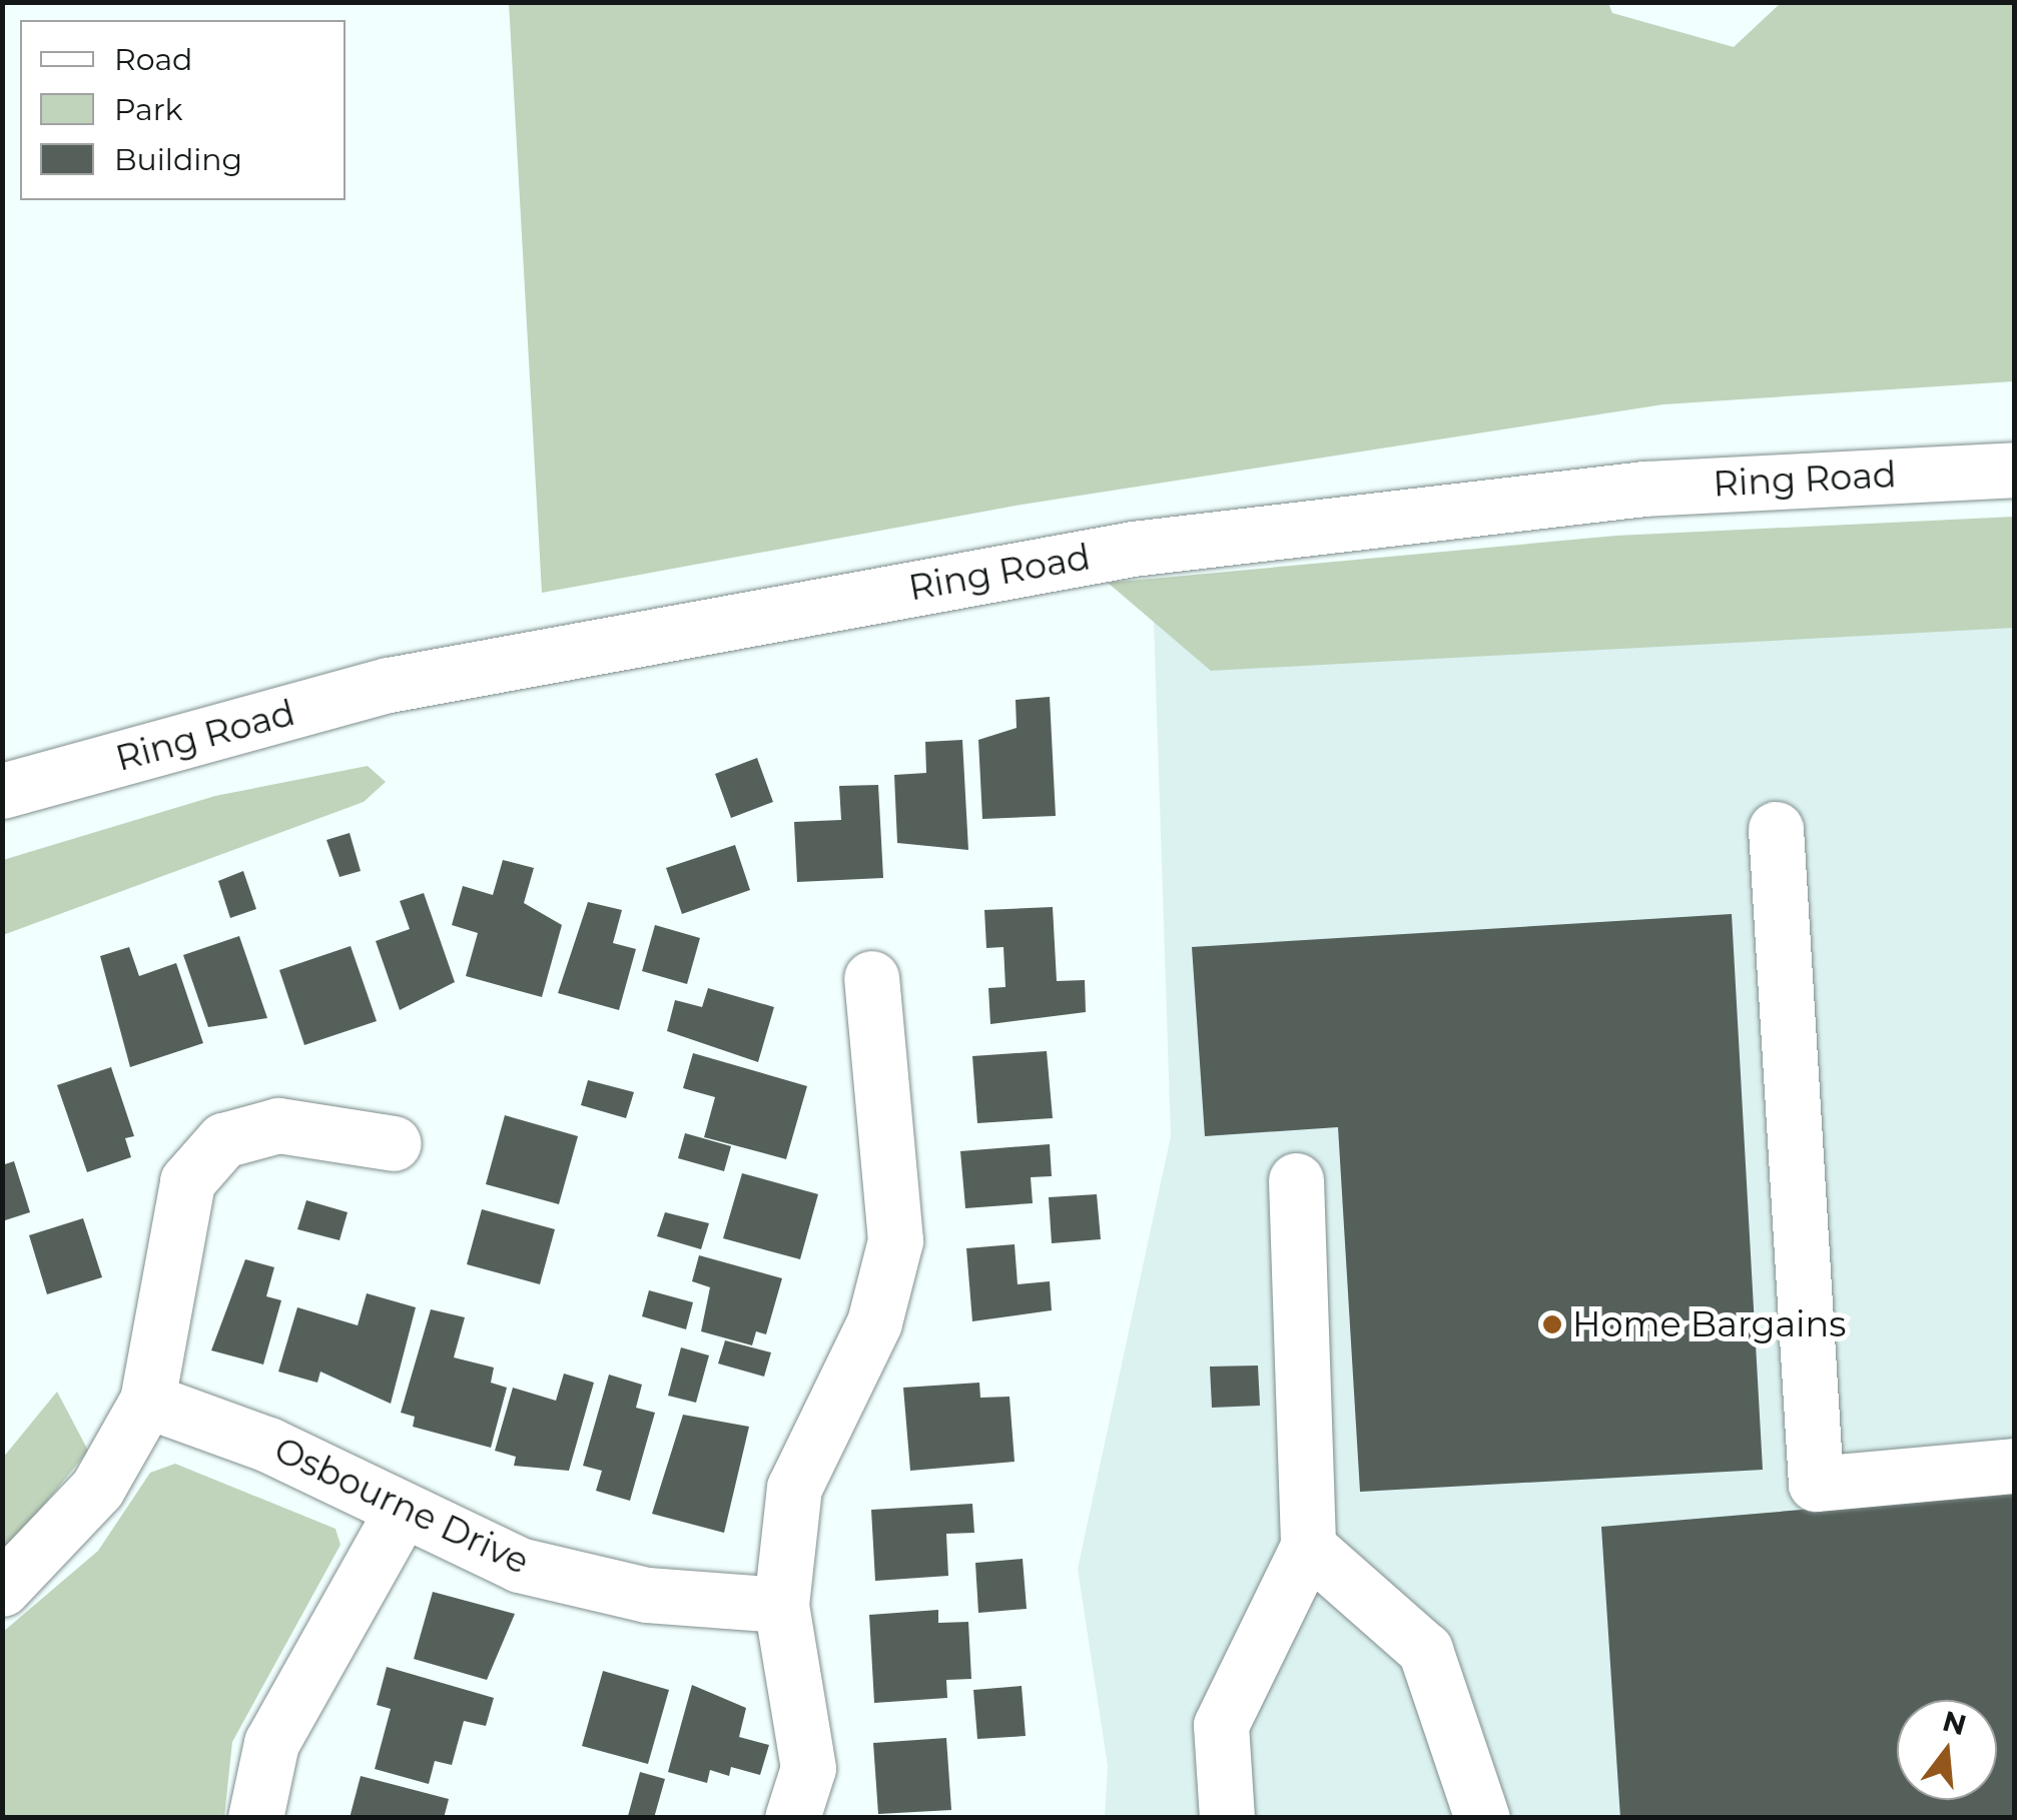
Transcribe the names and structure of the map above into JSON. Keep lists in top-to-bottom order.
{
  "streets": {
    "main road": ["Ring Road", "Osbourne Drive"]
  },
  "places": ["Home Bargains"],
  "legend": ["Road", "Park", "Building"],
  "north": "top"
}
